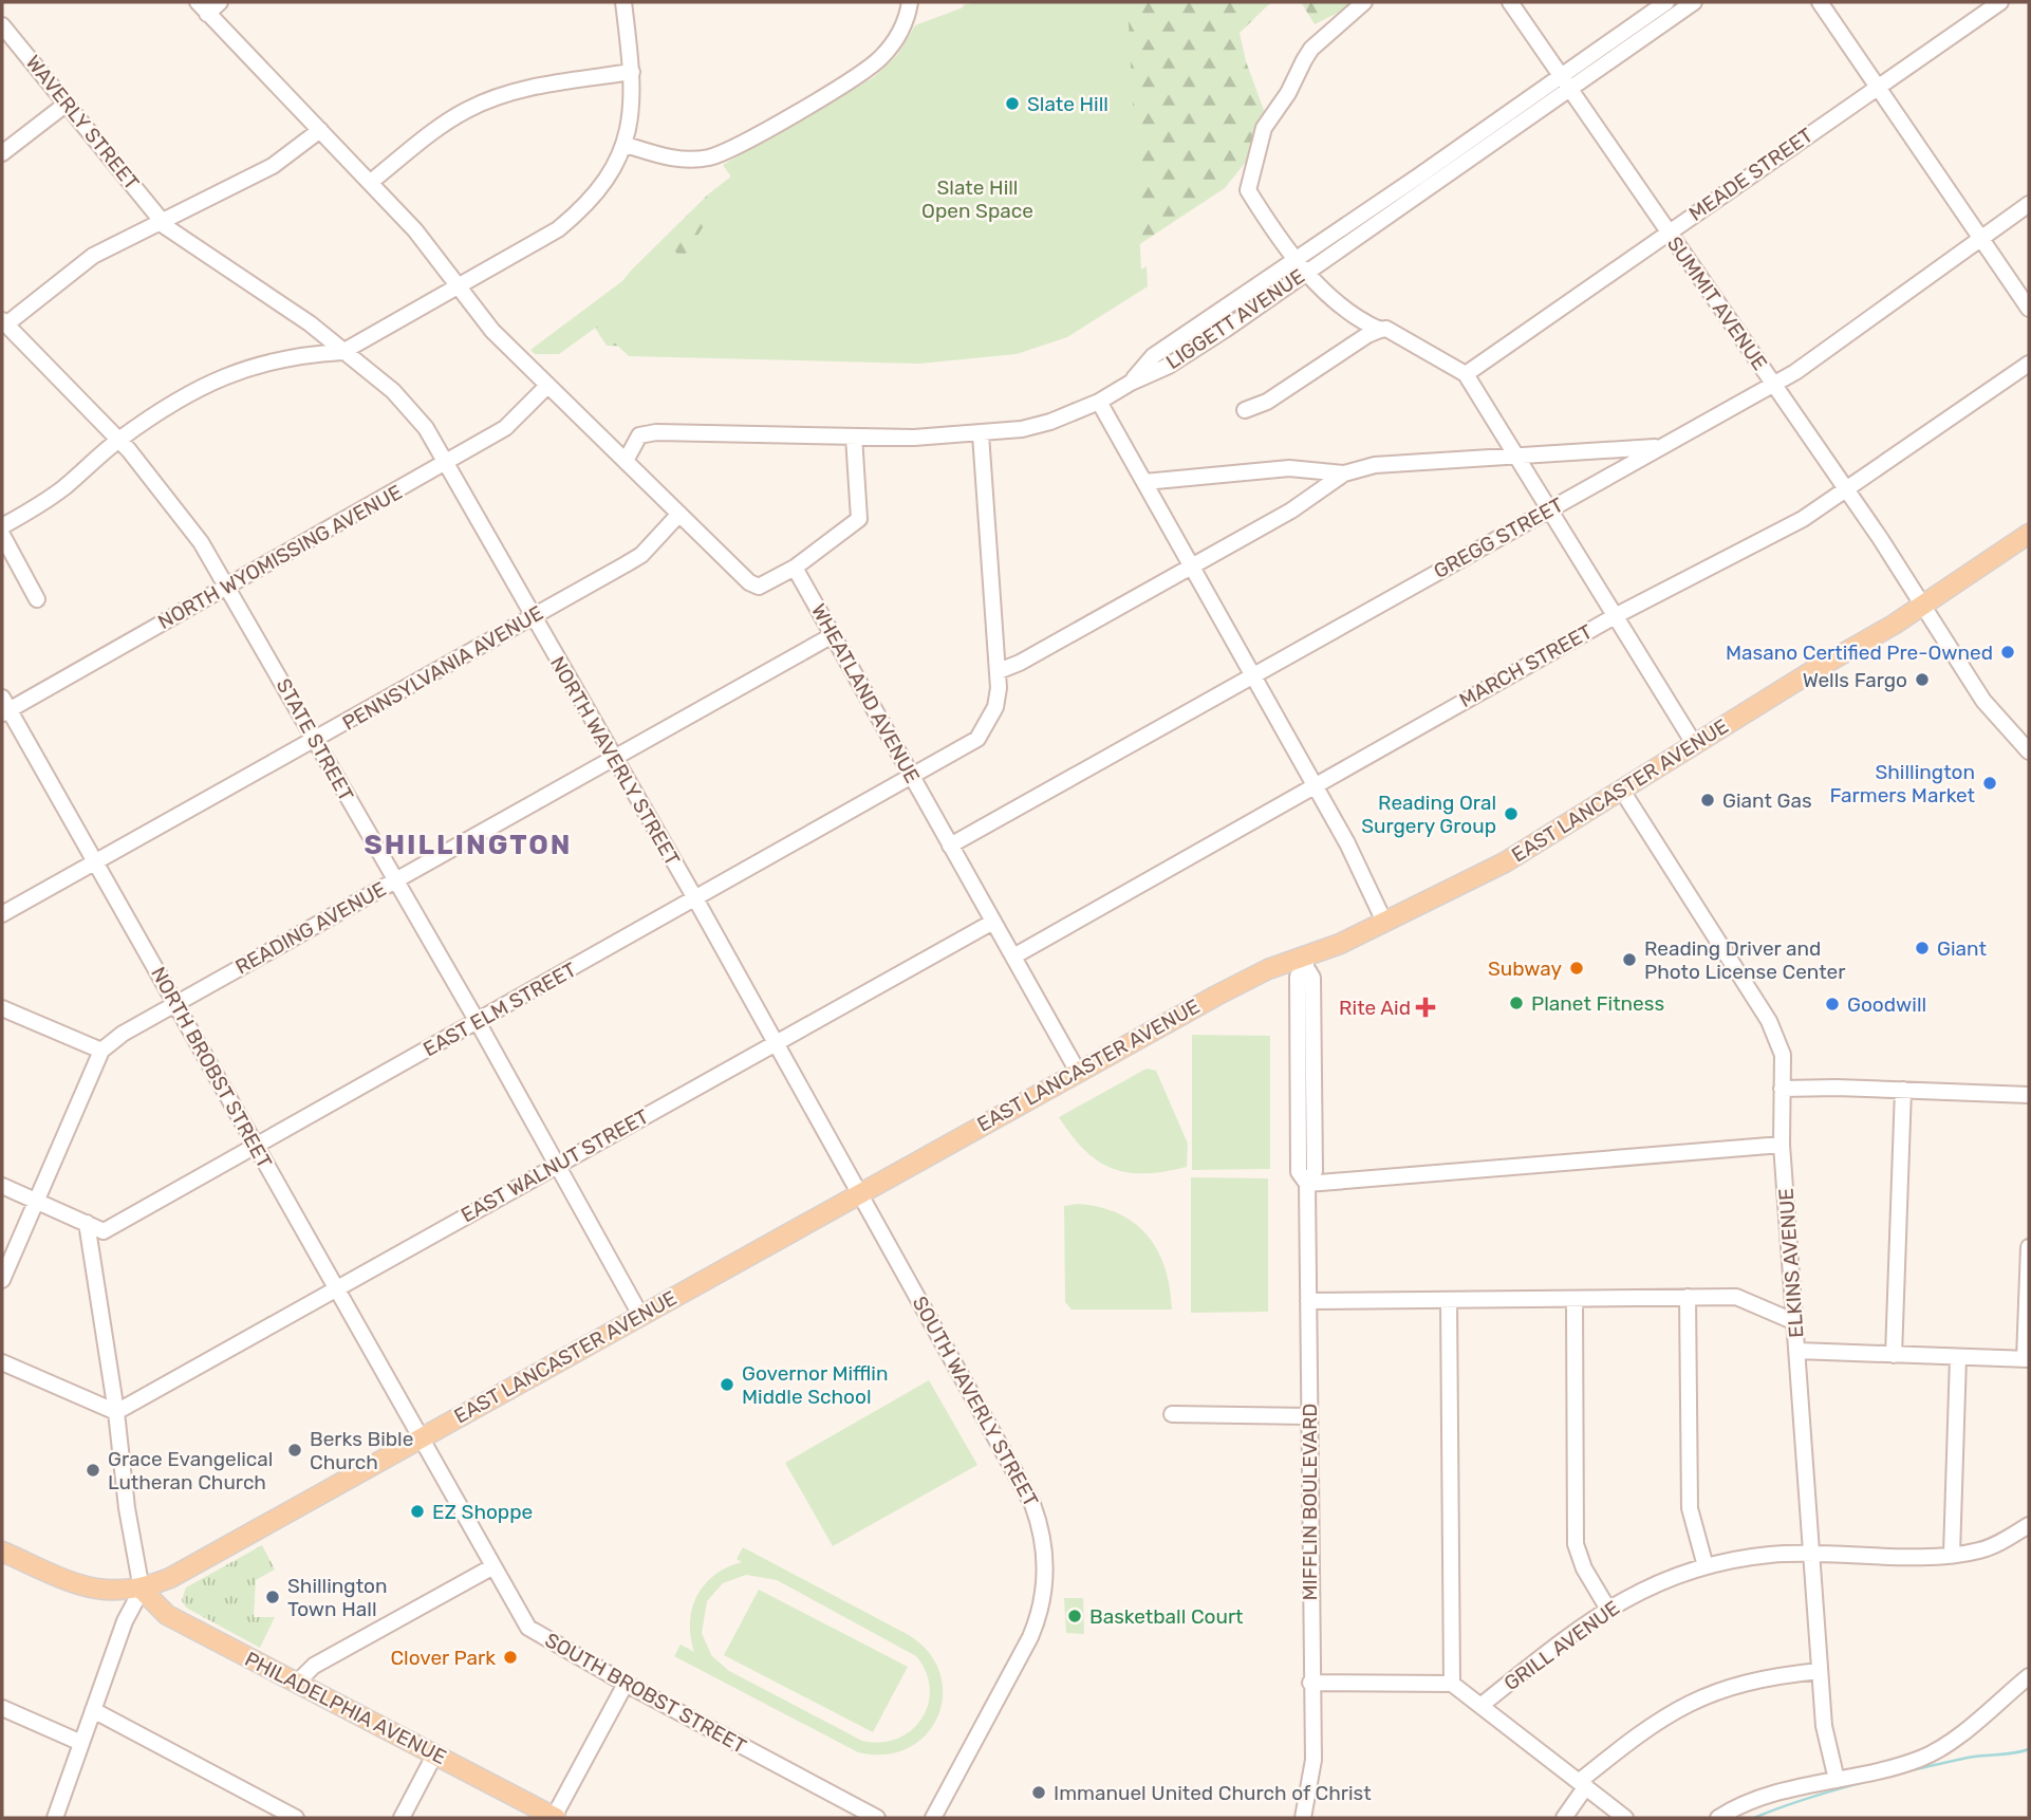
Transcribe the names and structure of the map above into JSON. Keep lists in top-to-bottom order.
{
  "streets": {
    "main road": ["EAST LANCASTER AVENUE", "PHILADELPHIA AVENUE"],
    "street": [
      "WAVERLY STREET",
      "MEADE STREET",
      "SUMMIT AVENUE",
      "LIGGETT AVENUE",
      "GREGG STREET",
      "NORTH WYOMISSING AVENUE",
      "MARCH STREET",
      "PENNSYLVANIA AVENUE",
      "WHEATLAND AVENUE",
      "STATE STREET",
      "NORTH WAVERLY STREET",
      "READING AVENUE",
      "EAST ELM STREET",
      "NORTH BROBST STREET",
      "EAST WALNUT STREET",
      "ELKINS AVENUE",
      "SOUTH WAVERLY STREET",
      "MIFFLIN BOULEVARD",
      "GRILL AVENUE",
      "SOUTH BROBST STREET"
    ]
  },
  "crossings": [
    ["WAVERLY STREET", "NORTH WAVERLY STREET"],
    ["MEADE STREET", "SUMMIT AVENUE"],
    ["SUMMIT AVENUE", "LIGGETT AVENUE"],
    ["SUMMIT AVENUE", "GREGG STREET"],
    ["SUMMIT AVENUE", "MARCH STREET"],
    ["SUMMIT AVENUE", "EAST LANCASTER AVENUE"],
    ["GREGG STREET", "WHEATLAND AVENUE"],
    ["NORTH WYOMISSING AVENUE", "STATE STREET"],
    ["NORTH WYOMISSING AVENUE", "NORTH WAVERLY STREET"],
    ["NORTH WYOMISSING AVENUE", "NORTH BROBST STREET"],
    ["MARCH STREET", "WHEATLAND AVENUE"],
    ["PENNSYLVANIA AVENUE", "STATE STREET"],
    ["PENNSYLVANIA AVENUE", "NORTH WAVERLY STREET"],
    ["PENNSYLVANIA AVENUE", "NORTH BROBST STREET"],
    ["WHEATLAND AVENUE", "EAST LANCASTER AVENUE"],
    ["WHEATLAND AVENUE", "READING AVENUE"],
    ["WHEATLAND AVENUE", "EAST ELM STREET"],
    ["WHEATLAND AVENUE", "EAST WALNUT STREET"],
    ["STATE STREET", "EAST LANCASTER AVENUE"],
    ["STATE STREET", "READING AVENUE"],
    ["STATE STREET", "EAST ELM STREET"],
    ["STATE STREET", "EAST WALNUT STREET"],
    ["NORTH WAVERLY STREET", "EAST LANCASTER AVENUE"],
    ["NORTH WAVERLY STREET", "READING AVENUE"],
    ["NORTH WAVERLY STREET", "EAST ELM STREET"],
    ["NORTH WAVERLY STREET", "EAST WALNUT STREET"],
    ["NORTH WAVERLY STREET", "SOUTH WAVERLY STREET"],
    ["EAST LANCASTER AVENUE", "NORTH BROBST STREET"],
    ["EAST LANCASTER AVENUE", "ELKINS AVENUE"],
    ["EAST LANCASTER AVENUE", "SOUTH WAVERLY STREET"],
    ["EAST LANCASTER AVENUE", "MIFFLIN BOULEVARD"],
    ["EAST LANCASTER AVENUE", "SOUTH BROBST STREET"],
    ["EAST LANCASTER AVENUE", "PHILADELPHIA AVENUE"],
    ["READING AVENUE", "NORTH BROBST STREET"],
    ["EAST ELM STREET", "NORTH BROBST STREET"],
    ["NORTH BROBST STREET", "EAST WALNUT STREET"],
    ["NORTH BROBST STREET", "SOUTH BROBST STREET"],
    ["ELKINS AVENUE", "GRILL AVENUE"]
  ],
  "districts": ["SHILLINGTON"],
  "parks": ["Slate Hill Open Space"],
  "places": {
    "other": [
      "Slate Hill",
      "Masano Certified Pre-Owned",
      "Wells Fargo",
      "Shillington Farmers Market",
      "Giant Gas",
      "Reading Oral Surgery Group",
      "Giant",
      "Reading Driver and Photo License Center",
      "Subway",
      "Planet Fitness",
      "Goodwill",
      "Governor Mifflin Middle School",
      "Berks Bible Church",
      "Grace Evangelical Lutheran Church",
      "EZ Shoppe",
      "Shillington Town Hall",
      "Basketball Court",
      "Clover Park",
      "Immanuel United Church of Christ"
    ],
    "health": ["Rite Aid"]
  }
}
